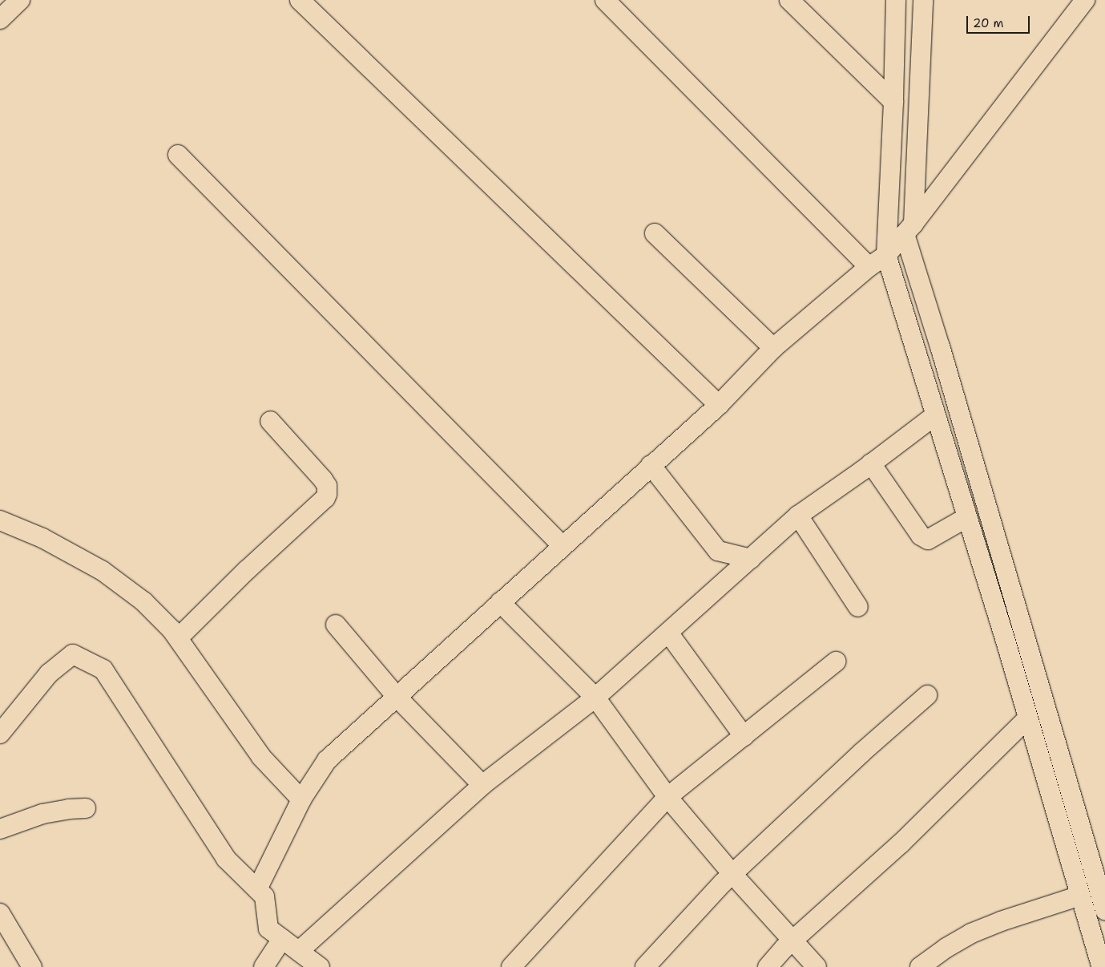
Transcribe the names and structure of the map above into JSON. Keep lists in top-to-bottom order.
{
  "scale_bar": "20 m"
}
